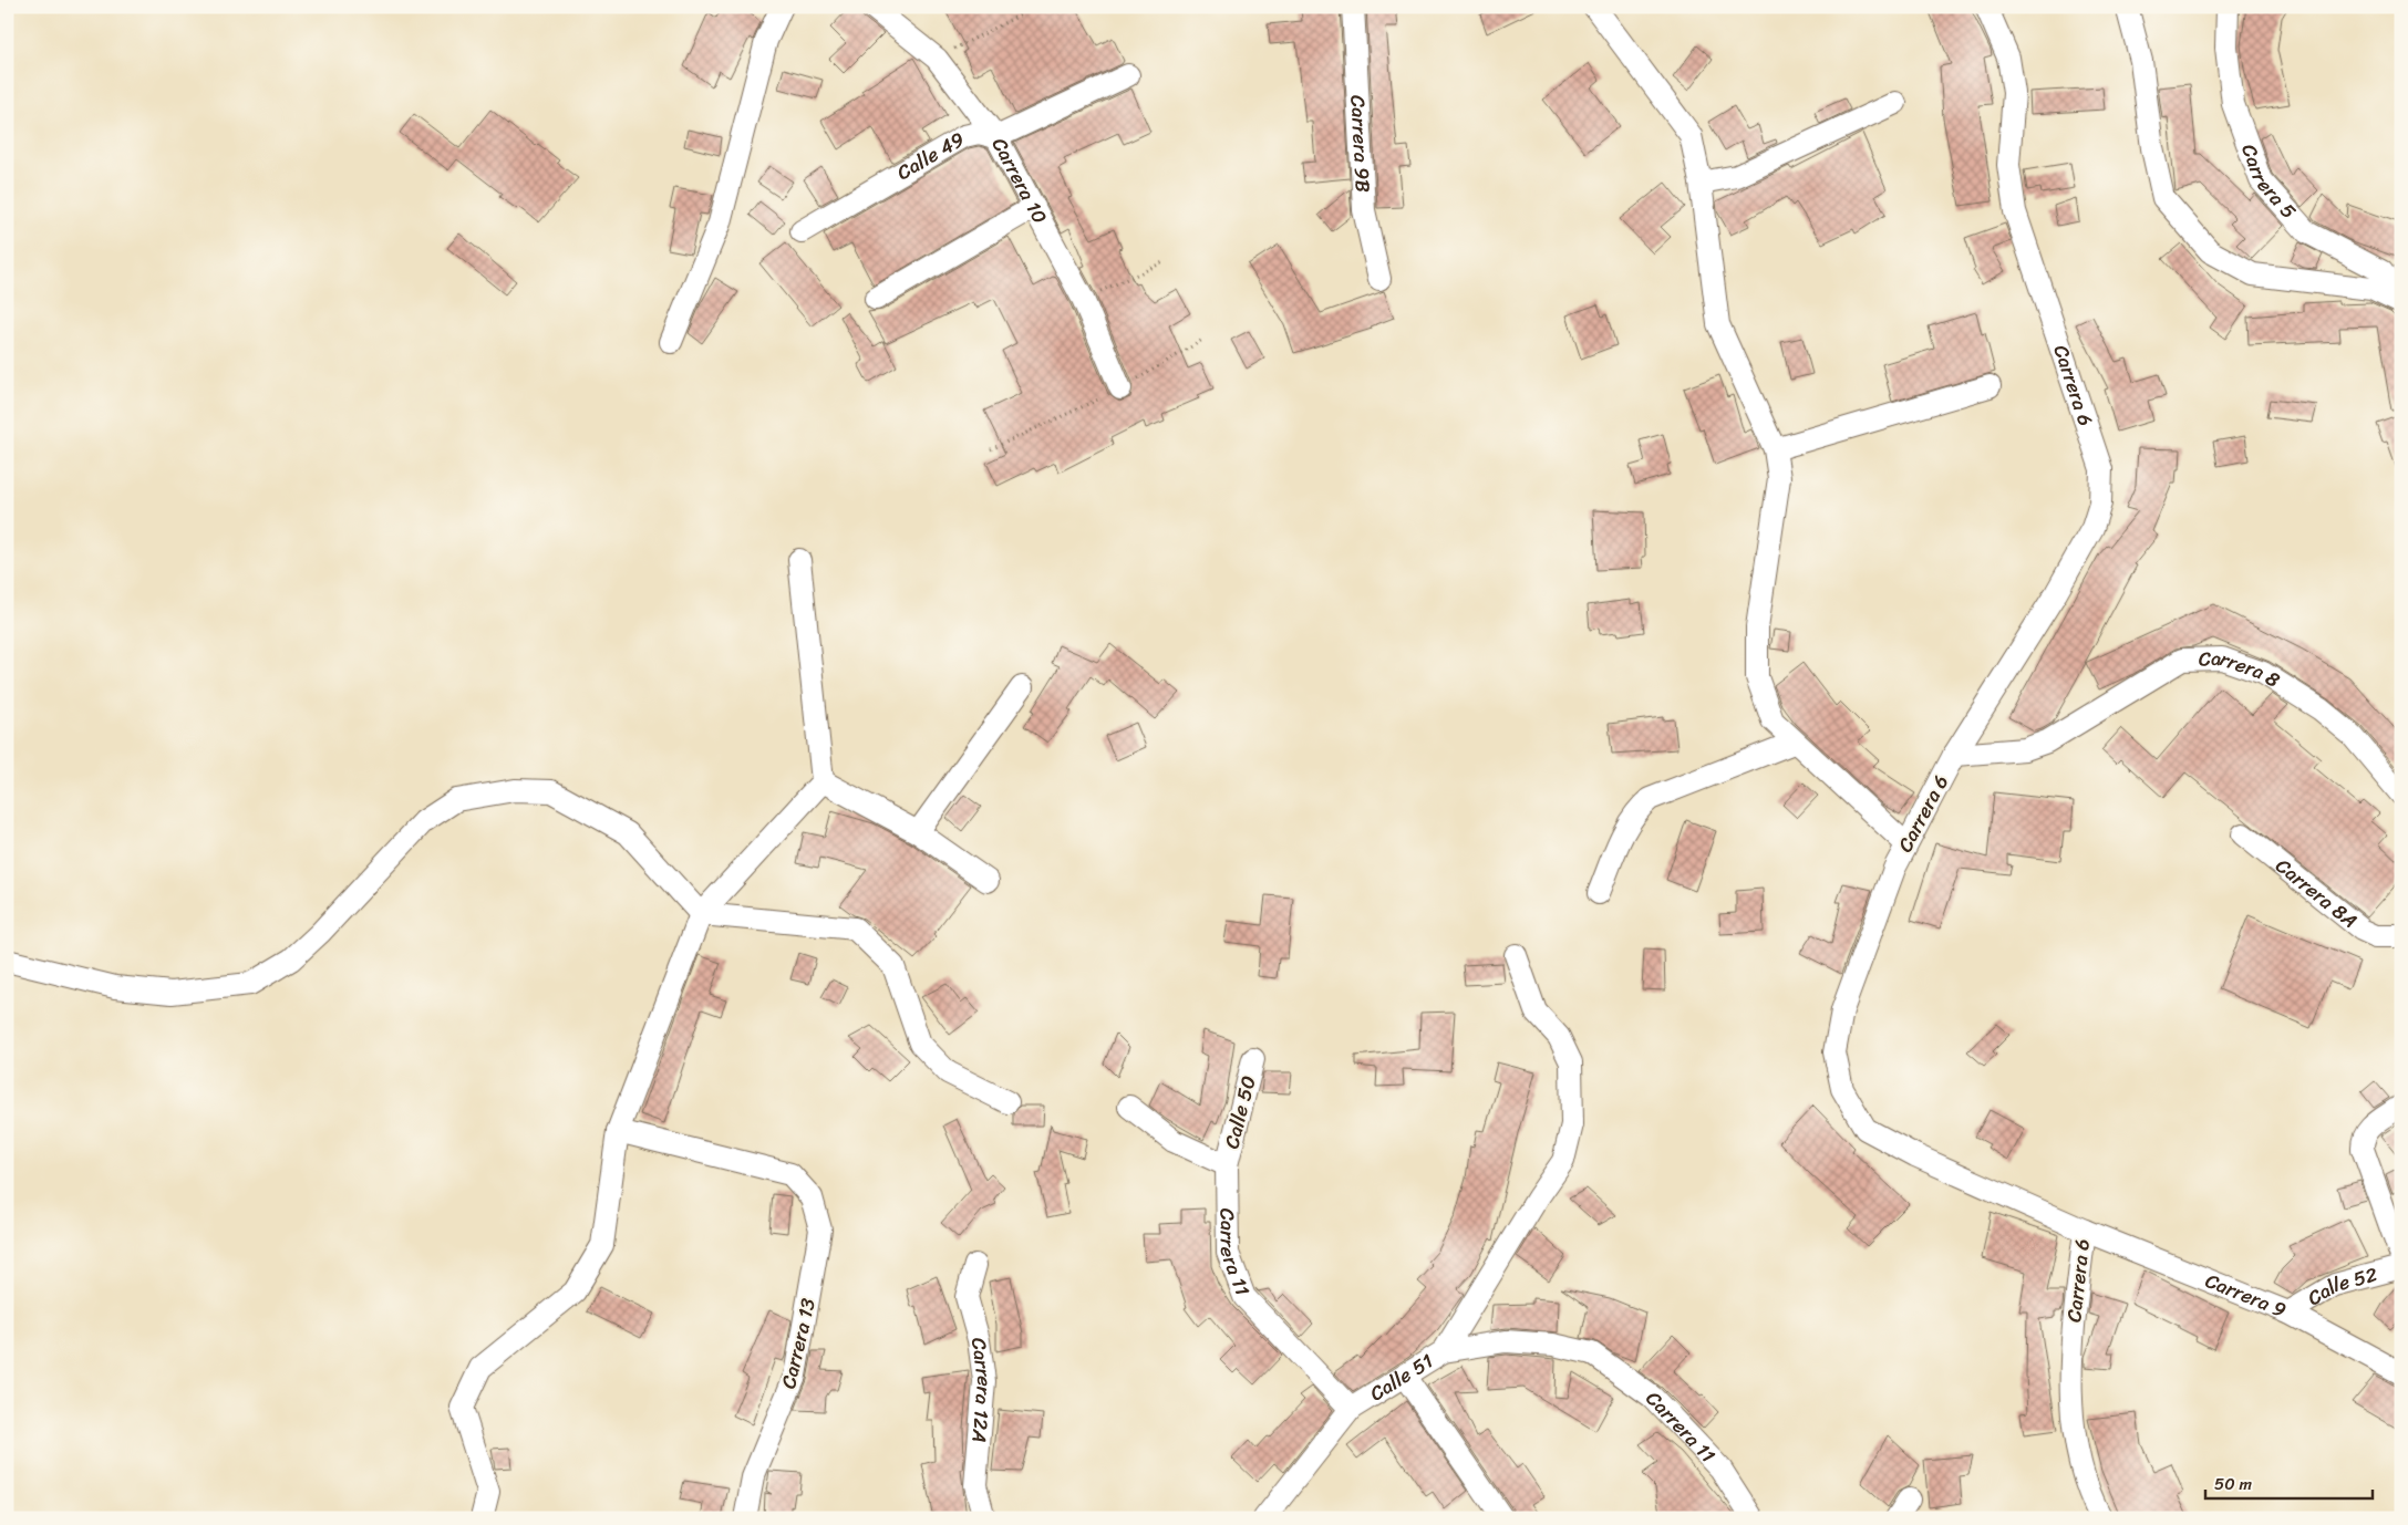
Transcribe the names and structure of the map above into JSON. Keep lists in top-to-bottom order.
{
  "streets": {
    "street": [
      "Carrera 9B",
      "Calle 49",
      "Carrera 5",
      "Carrera 10",
      "Carrera 6",
      "Carrera 8",
      "Carrera 8A",
      "Calle 50",
      "Carrera 11",
      "Calle 52",
      "Carrera 9",
      "Carrera 13",
      "Calle 51",
      "Carrera 12A"
    ]
  },
  "crossings": [
    ["Calle 49", "Carrera 10"],
    ["Carrera 6", "Carrera 8"],
    ["Carrera 6", "Carrera 9"],
    ["Calle 50", "Carrera 11"],
    ["Carrera 11", "Calle 51"],
    ["Calle 52", "Carrera 9"]
  ],
  "scale_bar": "50 m"
}
